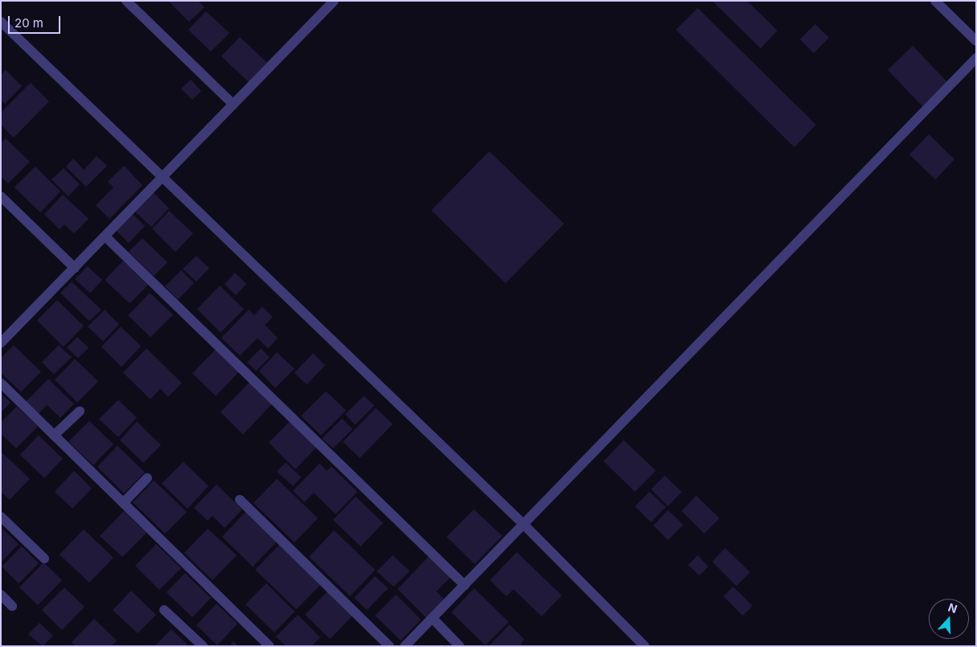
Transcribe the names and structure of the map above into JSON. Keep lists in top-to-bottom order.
{
  "scale_bar": "20 m",
  "north": "top"
}
